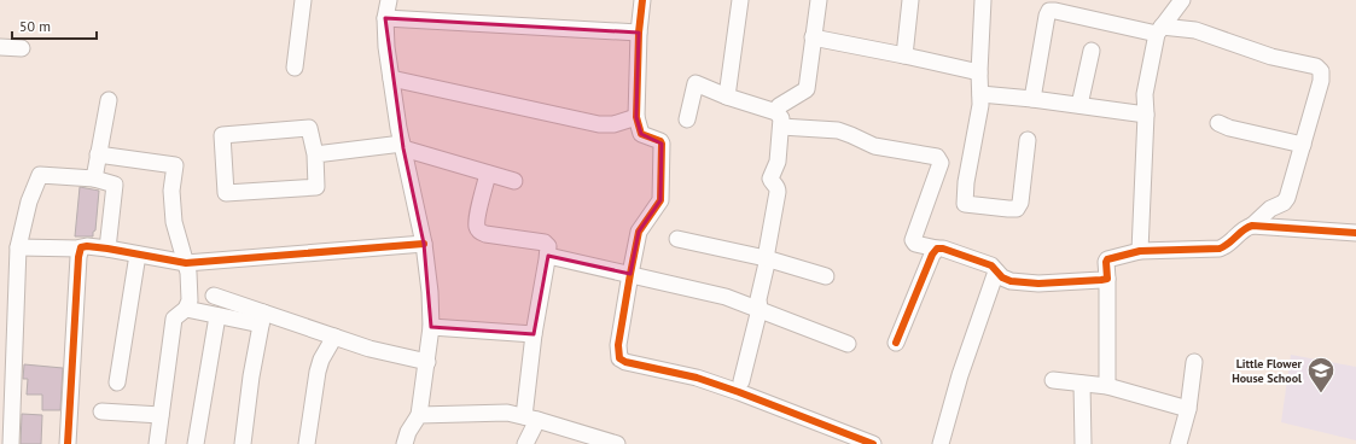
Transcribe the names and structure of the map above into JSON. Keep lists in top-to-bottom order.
{
  "places": {
    "school or university": ["Little Flower House School"]
  },
  "scale_bar": "50 m"
}
